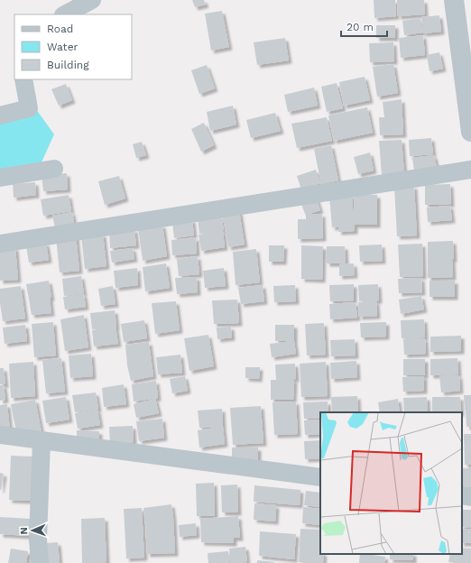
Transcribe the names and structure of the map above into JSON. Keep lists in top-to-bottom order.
{
  "legend": ["Road", "Water", "Building"],
  "scale_bar": "20 m",
  "north": "left"
}
